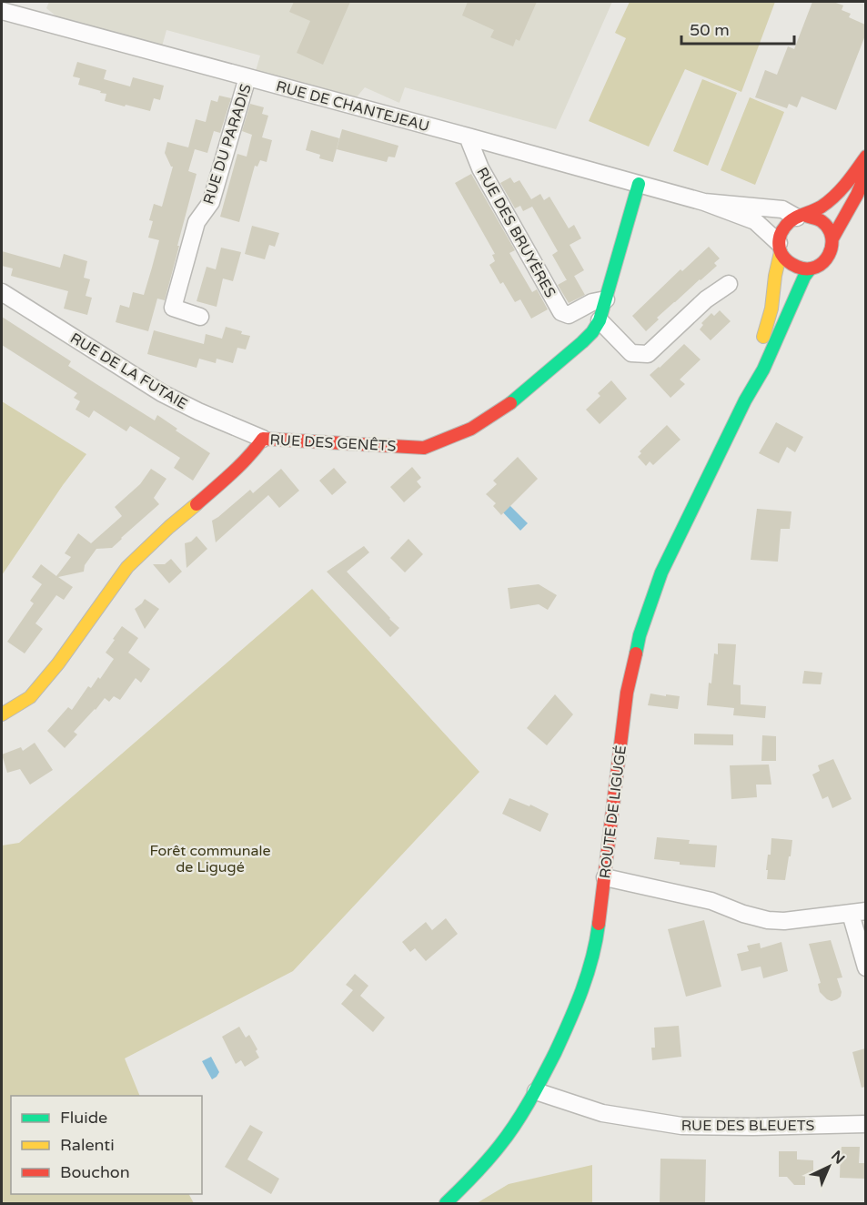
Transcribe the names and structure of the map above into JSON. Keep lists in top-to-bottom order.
{
  "streets": {
    "street": [
      "RUE DE CHANTEJEAU",
      "RUE DU PARADIS",
      "RUE DES BRUYÈRES",
      "RUE DE LA FUTAIE",
      "RUE DES GENÊTS",
      "ROUTE DE LIGUGÉ",
      "RUE DES BLEUETS"
    ]
  },
  "crossings": [
    ["RUE DE CHANTEJEAU", "RUE DU PARADIS"],
    ["RUE DE CHANTEJEAU", "RUE DES BRUYÈRES"],
    ["RUE DE CHANTEJEAU", "RUE DES GENÊTS"],
    ["RUE DE CHANTEJEAU", "ROUTE DE LIGUGÉ"],
    ["RUE DES BRUYÈRES", "RUE DES GENÊTS"],
    ["RUE DE LA FUTAIE", "RUE DES GENÊTS"],
    ["ROUTE DE LIGUGÉ", "RUE DES BLEUETS"]
  ],
  "parks": ["Forêt communale de Ligugé"],
  "legend": ["Fluide", "Ralenti", "Bouchon"],
  "scale_bar": "50 m",
  "north": "top right"
}
